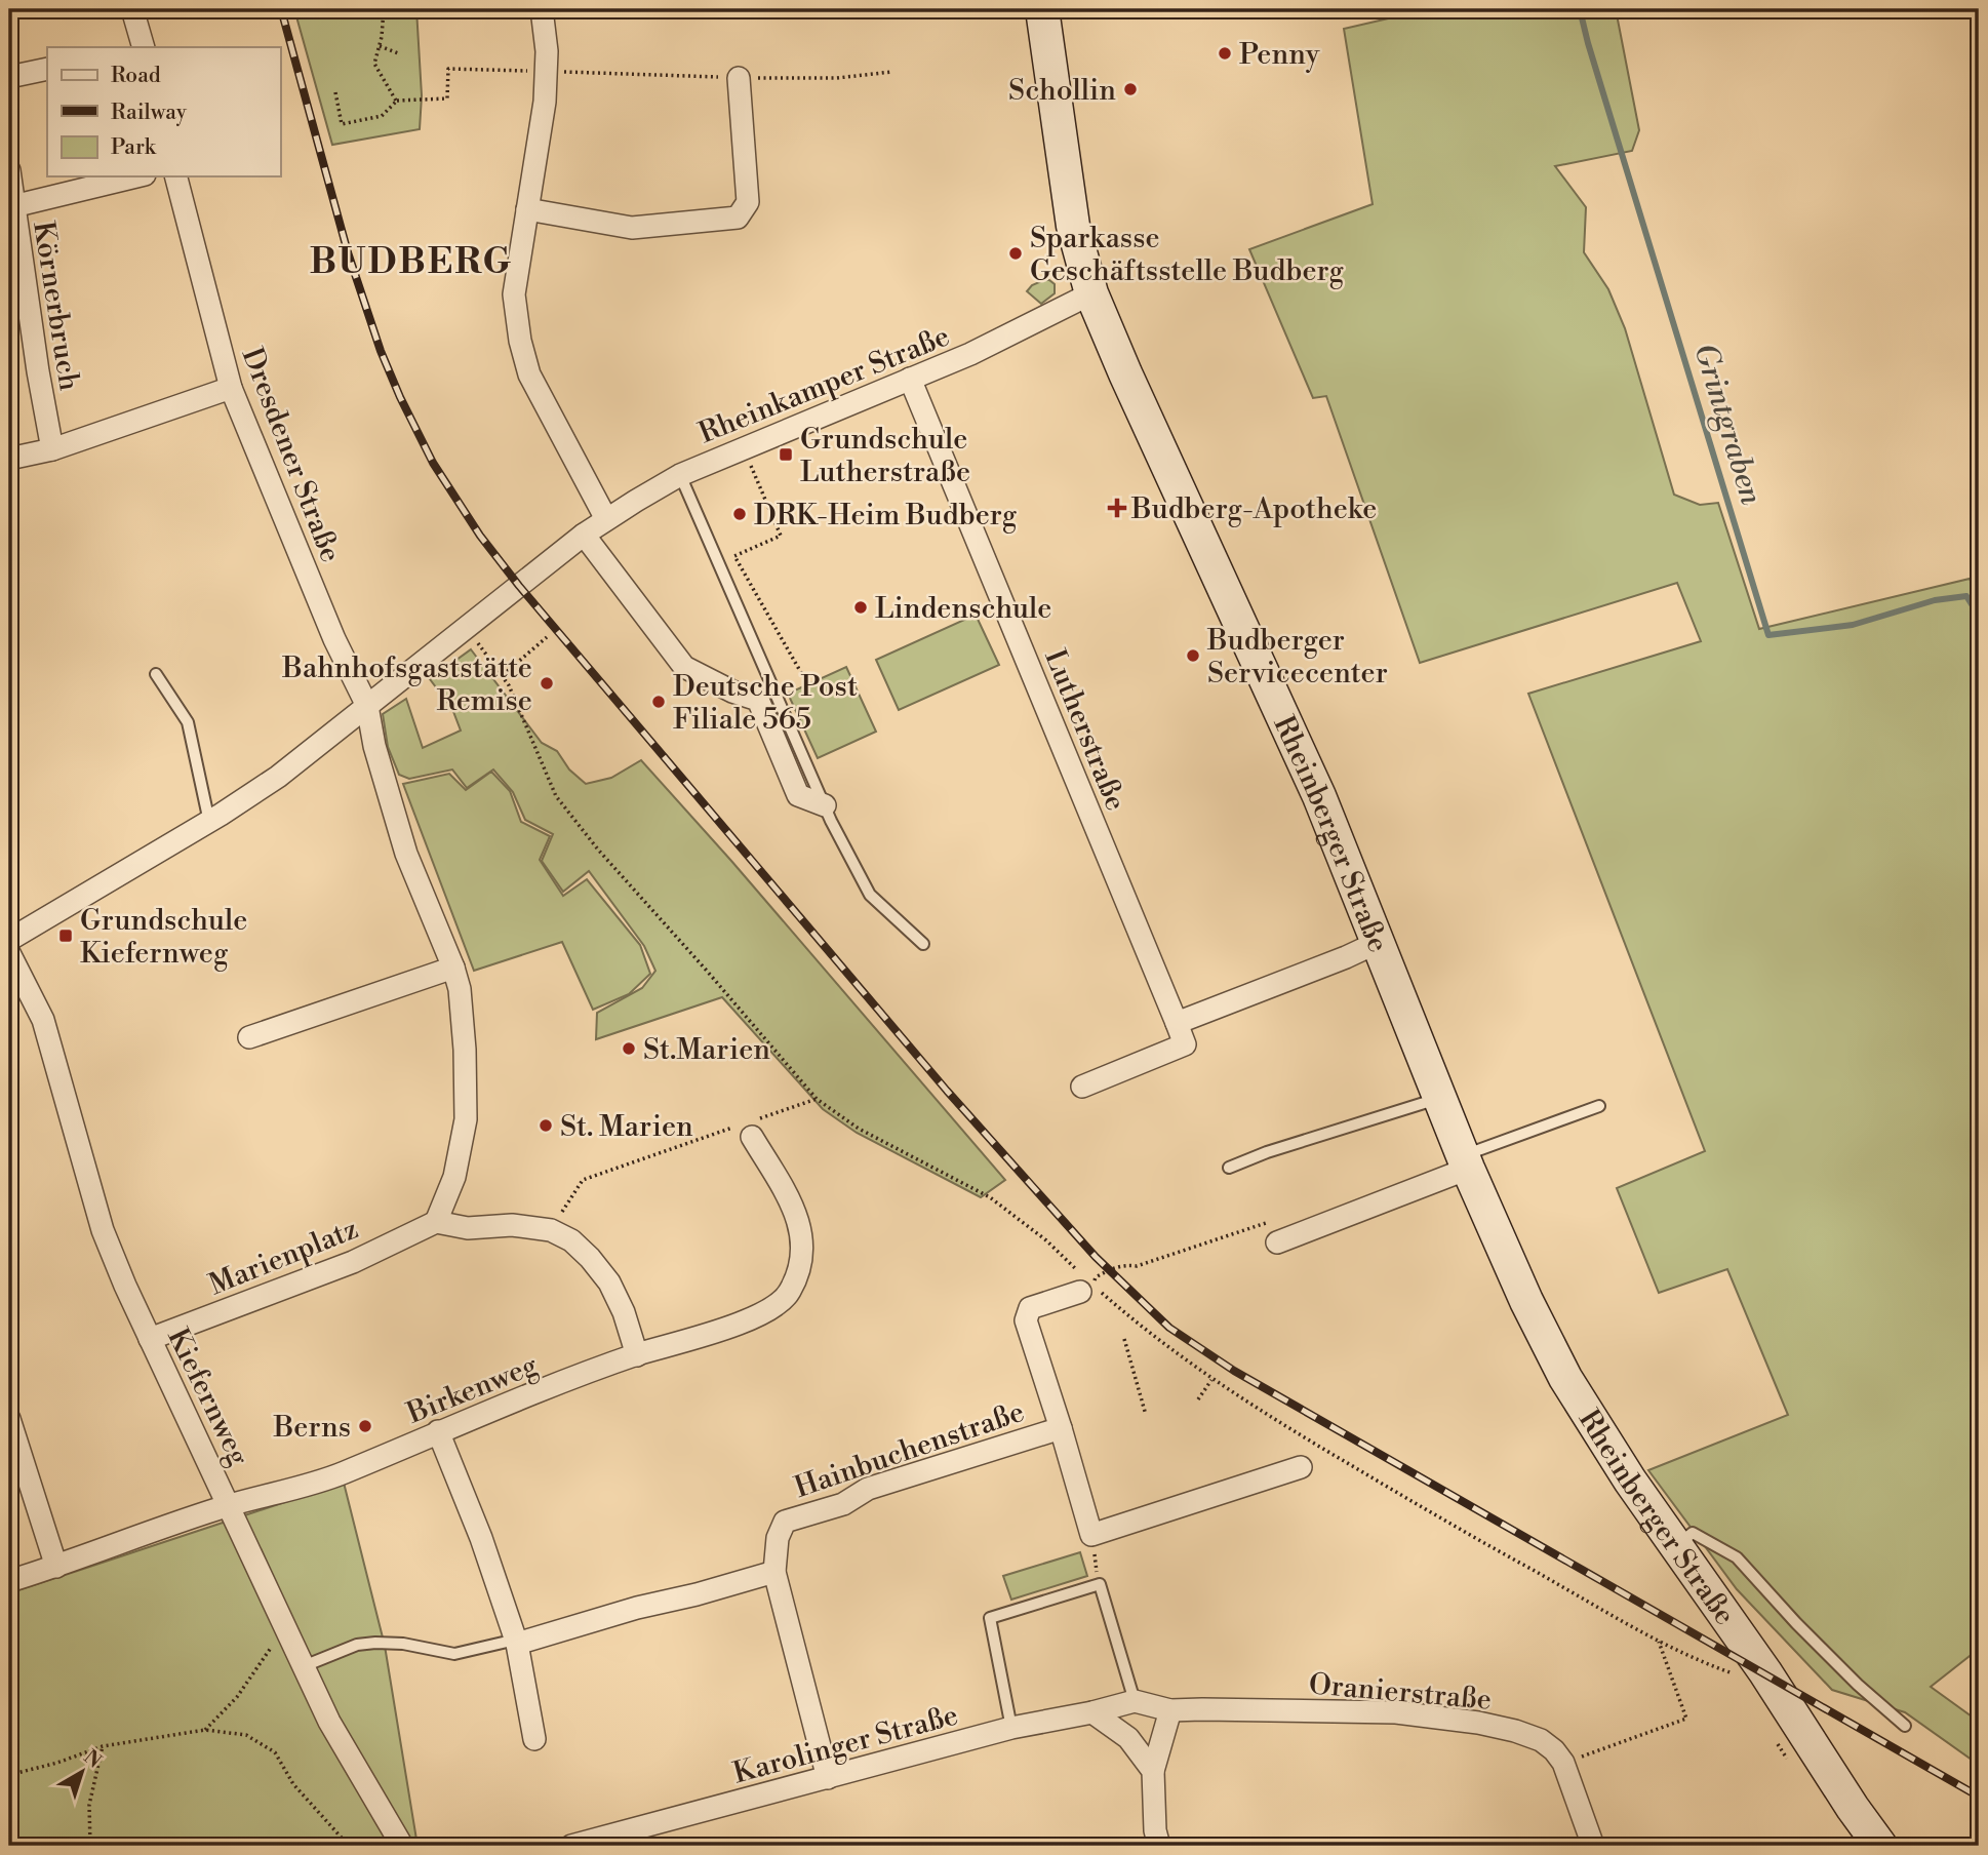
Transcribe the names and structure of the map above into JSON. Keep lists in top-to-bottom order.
{
  "streets": {
    "main road": ["Rheinberger Straße"],
    "street": [
      "Körnerbruch",
      "Rheinkamper Straße",
      "Dresdener Straße",
      "Lutherstraße",
      "Marienplatz",
      "Birkenweg",
      "Kiefernweg",
      "Hainbuchenstraße",
      "Oranierstraße",
      "Karolinger Straße"
    ]
  },
  "crossings": [
    ["Rheinkamper Straße", "Dresdener Straße"],
    ["Rheinkamper Straße", "Lutherstraße"],
    ["Rheinkamper Straße", "Rheinberger Straße"],
    ["Marienplatz", "Kiefernweg"],
    ["Birkenweg", "Kiefernweg"],
    ["Hainbuchenstraße", "Karolinger Straße"],
    ["Oranierstraße", "Karolinger Straße"]
  ],
  "districts": ["BUDBERG"],
  "water": ["Grintgraben"],
  "places": {
    "other": [
      "Penny",
      "Schollin",
      "Sparkasse Geschäftsstelle Budberg",
      "DRK-Heim Budberg",
      "Lindenschule",
      "Budberger Servicecenter",
      "Bahnhofsgaststätte Remise",
      "Deutsche Post Filiale 565",
      "St.Marien",
      "St. Marien",
      "Berns"
    ],
    "transit": ["Grundschule Lutherstraße", "Grundschule Kiefernweg"],
    "health": ["Budberg-Apotheke"]
  },
  "legend": ["Road", "Railway", "Park"],
  "north": "top right"
}
